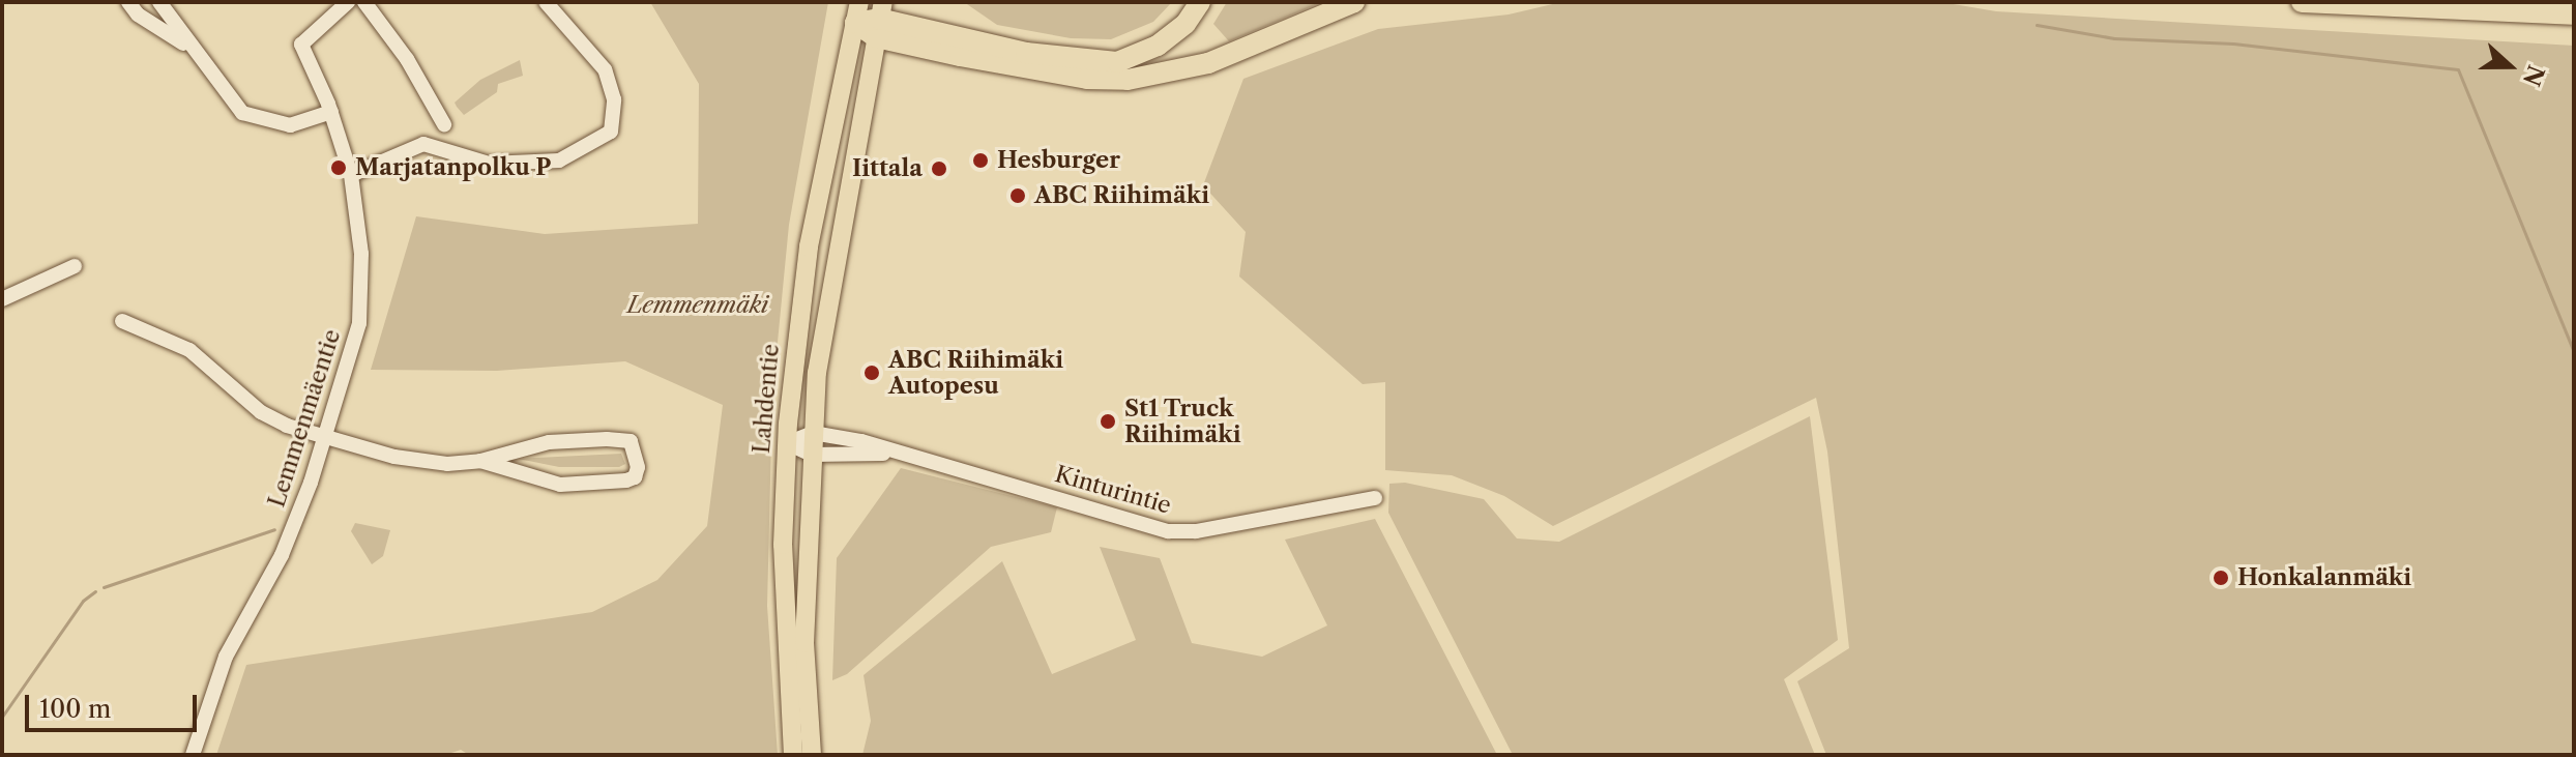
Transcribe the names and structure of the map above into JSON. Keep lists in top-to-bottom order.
{
  "streets": {
    "main road": ["Lahdentie"],
    "street": ["Lemmenmäentie", "Kinturintie"]
  },
  "crossings": [
    ["Lahdentie", "Kinturintie"]
  ],
  "parks": ["Lemmenmäki"],
  "places": [
    "Hesburger",
    "Marjatanpolku P",
    "Iittala",
    "ABC Riihimäki",
    "ABC Riihimäki Autopesu",
    "St1 Truck Riihimäki",
    "Honkalanmäki"
  ],
  "scale_bar": "100 m",
  "north": "right"
}
